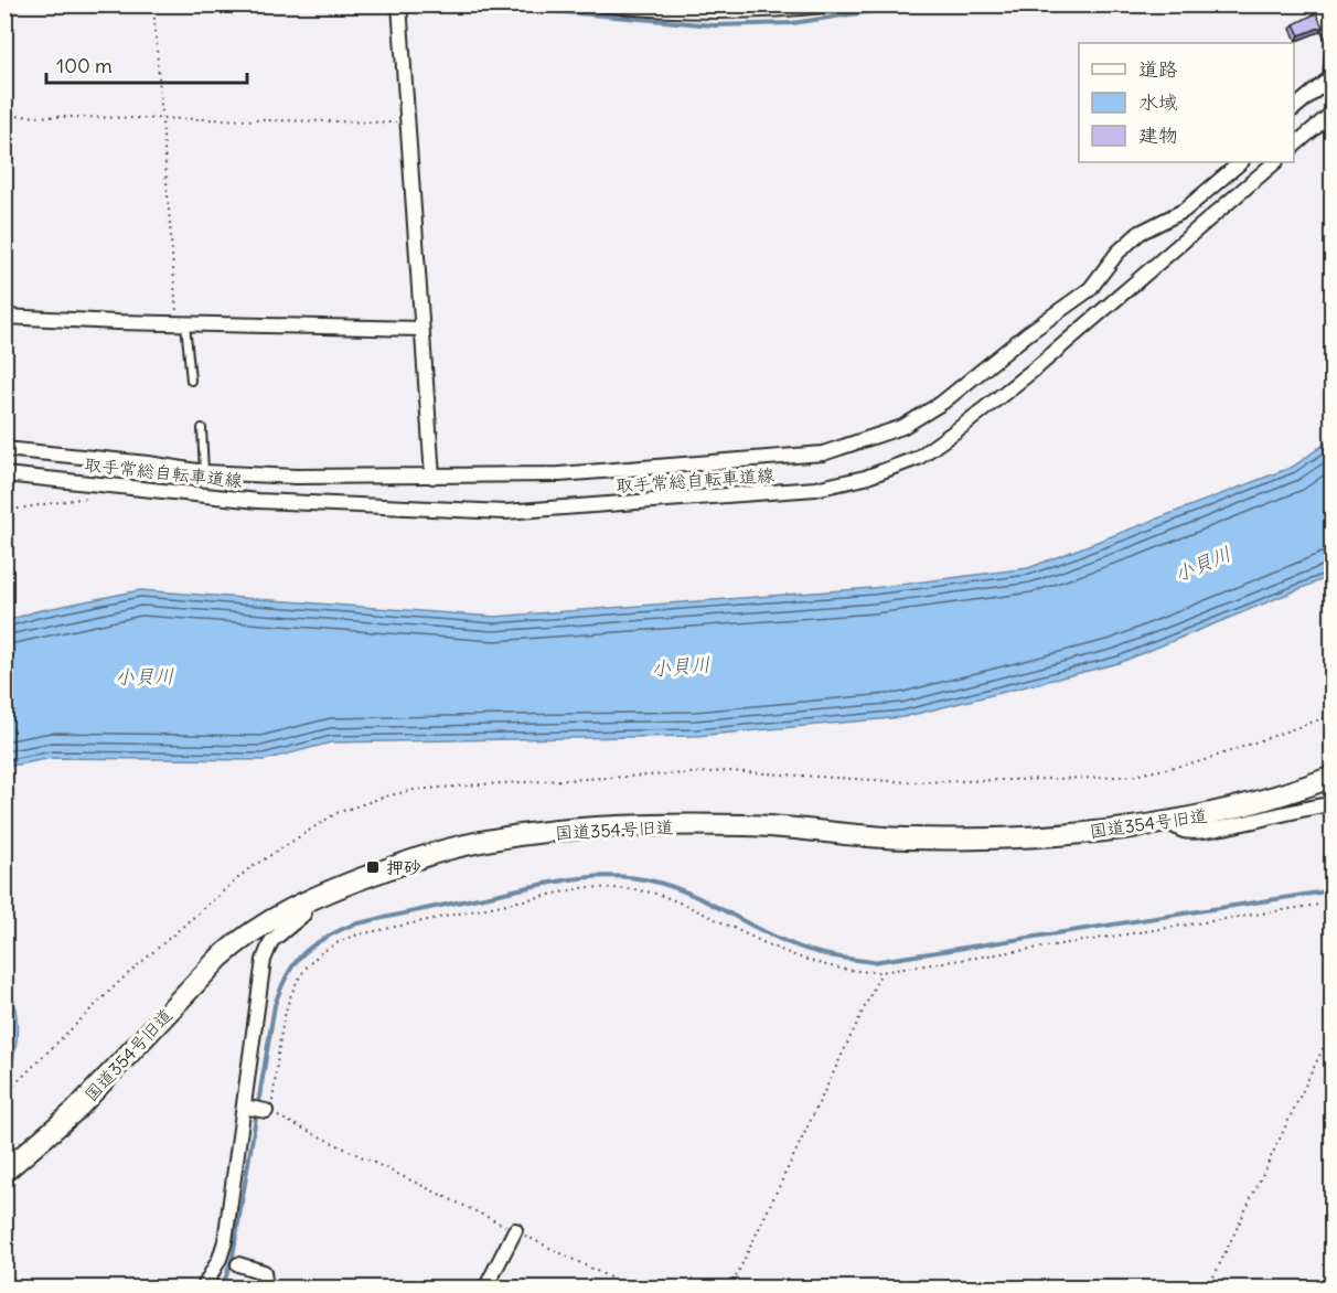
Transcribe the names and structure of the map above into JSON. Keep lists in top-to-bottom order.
{
  "streets": {
    "street": ["取手常総自転車道線", "国道354号旧道"]
  },
  "water": ["小貝川"],
  "places": {
    "transit": ["押砂"]
  },
  "legend": ["道路", "水域", "建物"],
  "scale_bar": "100 m"
}
